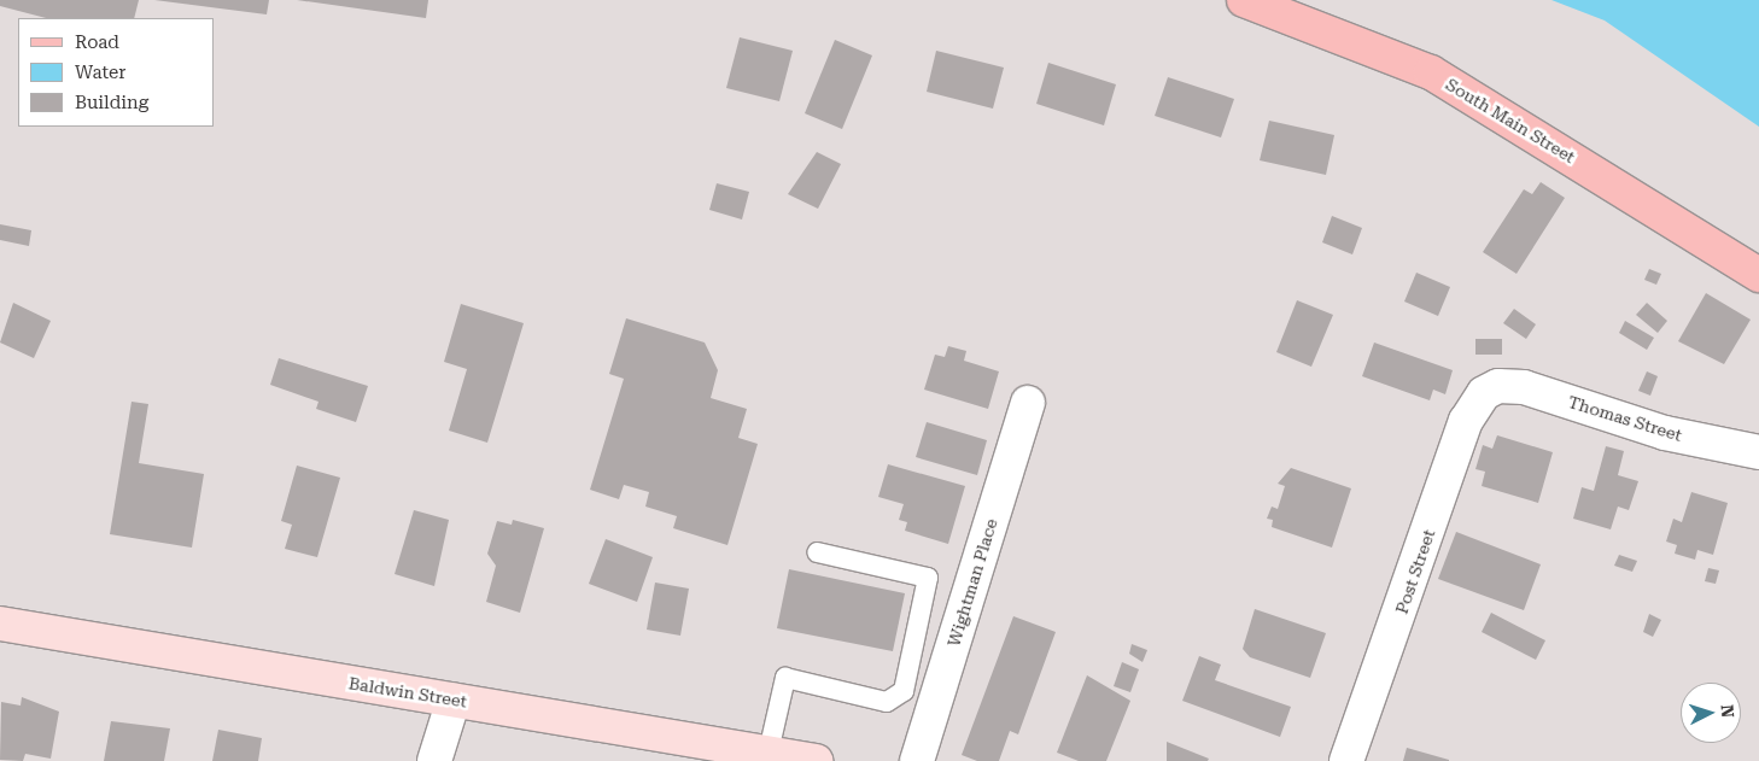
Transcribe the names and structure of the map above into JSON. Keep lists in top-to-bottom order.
{
  "streets": {
    "main road": ["South Main Street", "Baldwin Street"],
    "street": ["Thomas Street", "Post Street", "Wightman Place"]
  },
  "crossings": [
    ["Thomas Street", "Post Street"]
  ],
  "legend": ["Road", "Water", "Building"],
  "north": "right"
}
